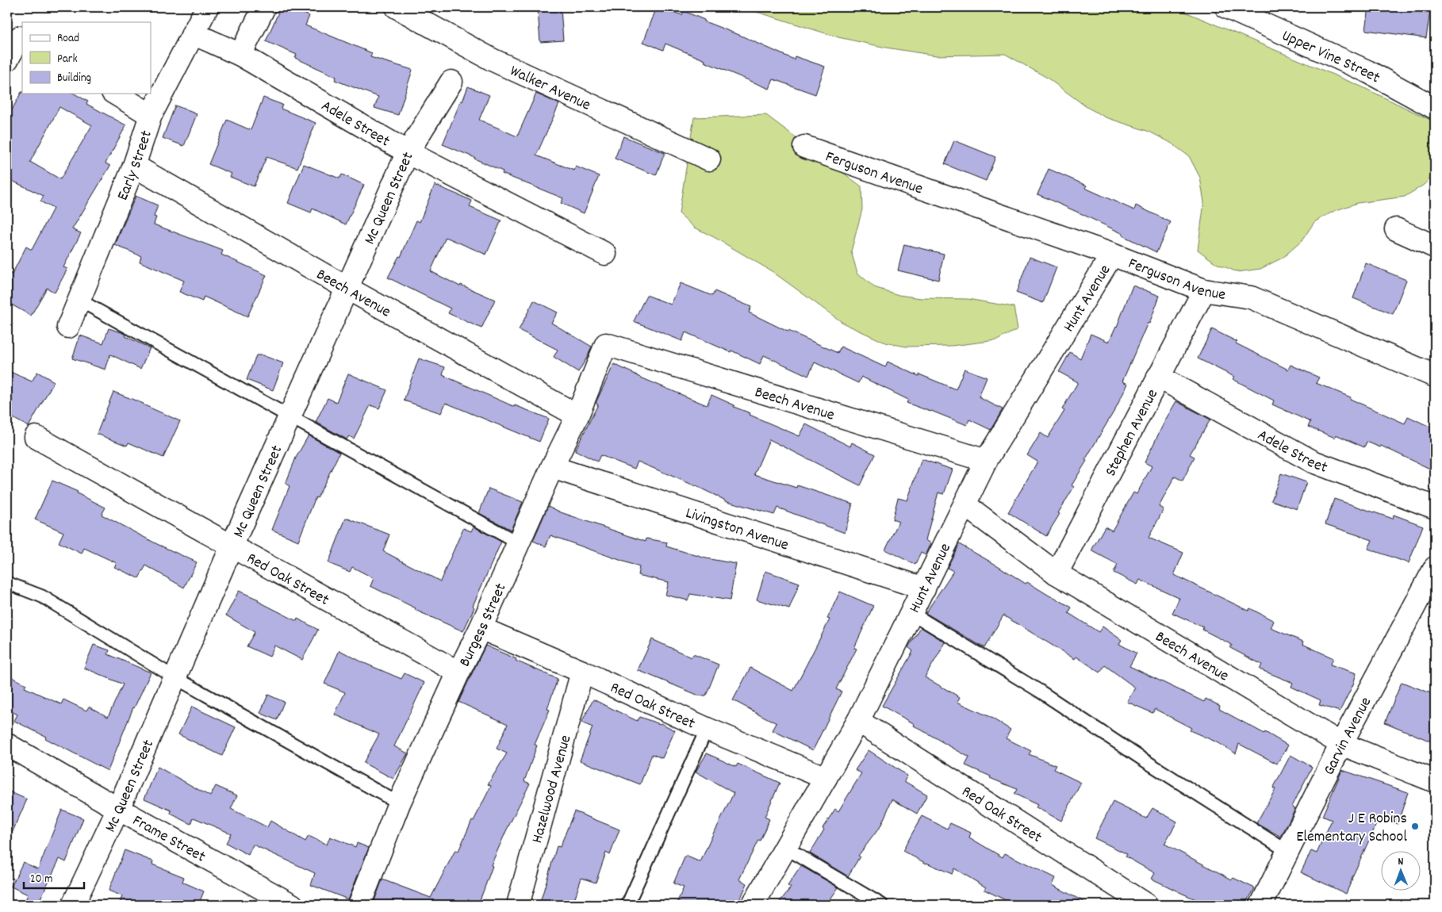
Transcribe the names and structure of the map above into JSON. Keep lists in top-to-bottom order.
{
  "streets": {
    "street": [
      "Upper Vine Street",
      "Walker Avenue",
      "Adele Street",
      "Early Street",
      "Ferguson Avenue",
      "Mc Queen Street",
      "Beech Avenue",
      "Hunt Avenue",
      "Stephen Avenue",
      "Livingston Avenue",
      "Red Oak Street",
      "Burgess Street",
      "Garvin Avenue",
      "Hazelwood Avenue",
      "Frame Street"
    ]
  },
  "crossings": [
    ["Adele Street", "Early Street"],
    ["Adele Street", "Mc Queen Street"],
    ["Adele Street", "Stephen Avenue"],
    ["Early Street", "Beech Avenue"],
    ["Ferguson Avenue", "Hunt Avenue"],
    ["Ferguson Avenue", "Stephen Avenue"],
    ["Mc Queen Street", "Beech Avenue"],
    ["Mc Queen Street", "Red Oak Street"],
    ["Mc Queen Street", "Frame Street"],
    ["Beech Avenue", "Hunt Avenue"],
    ["Beech Avenue", "Stephen Avenue"],
    ["Beech Avenue", "Burgess Street"],
    ["Beech Avenue", "Garvin Avenue"],
    ["Hunt Avenue", "Livingston Avenue"],
    ["Hunt Avenue", "Red Oak Street"],
    ["Livingston Avenue", "Burgess Street"],
    ["Red Oak Street", "Burgess Street"],
    ["Red Oak Street", "Hazelwood Avenue"]
  ],
  "places": ["J E Robins Elementary School"],
  "legend": ["Road", "Park", "Building"],
  "scale_bar": "20 m",
  "north": "top"
}
